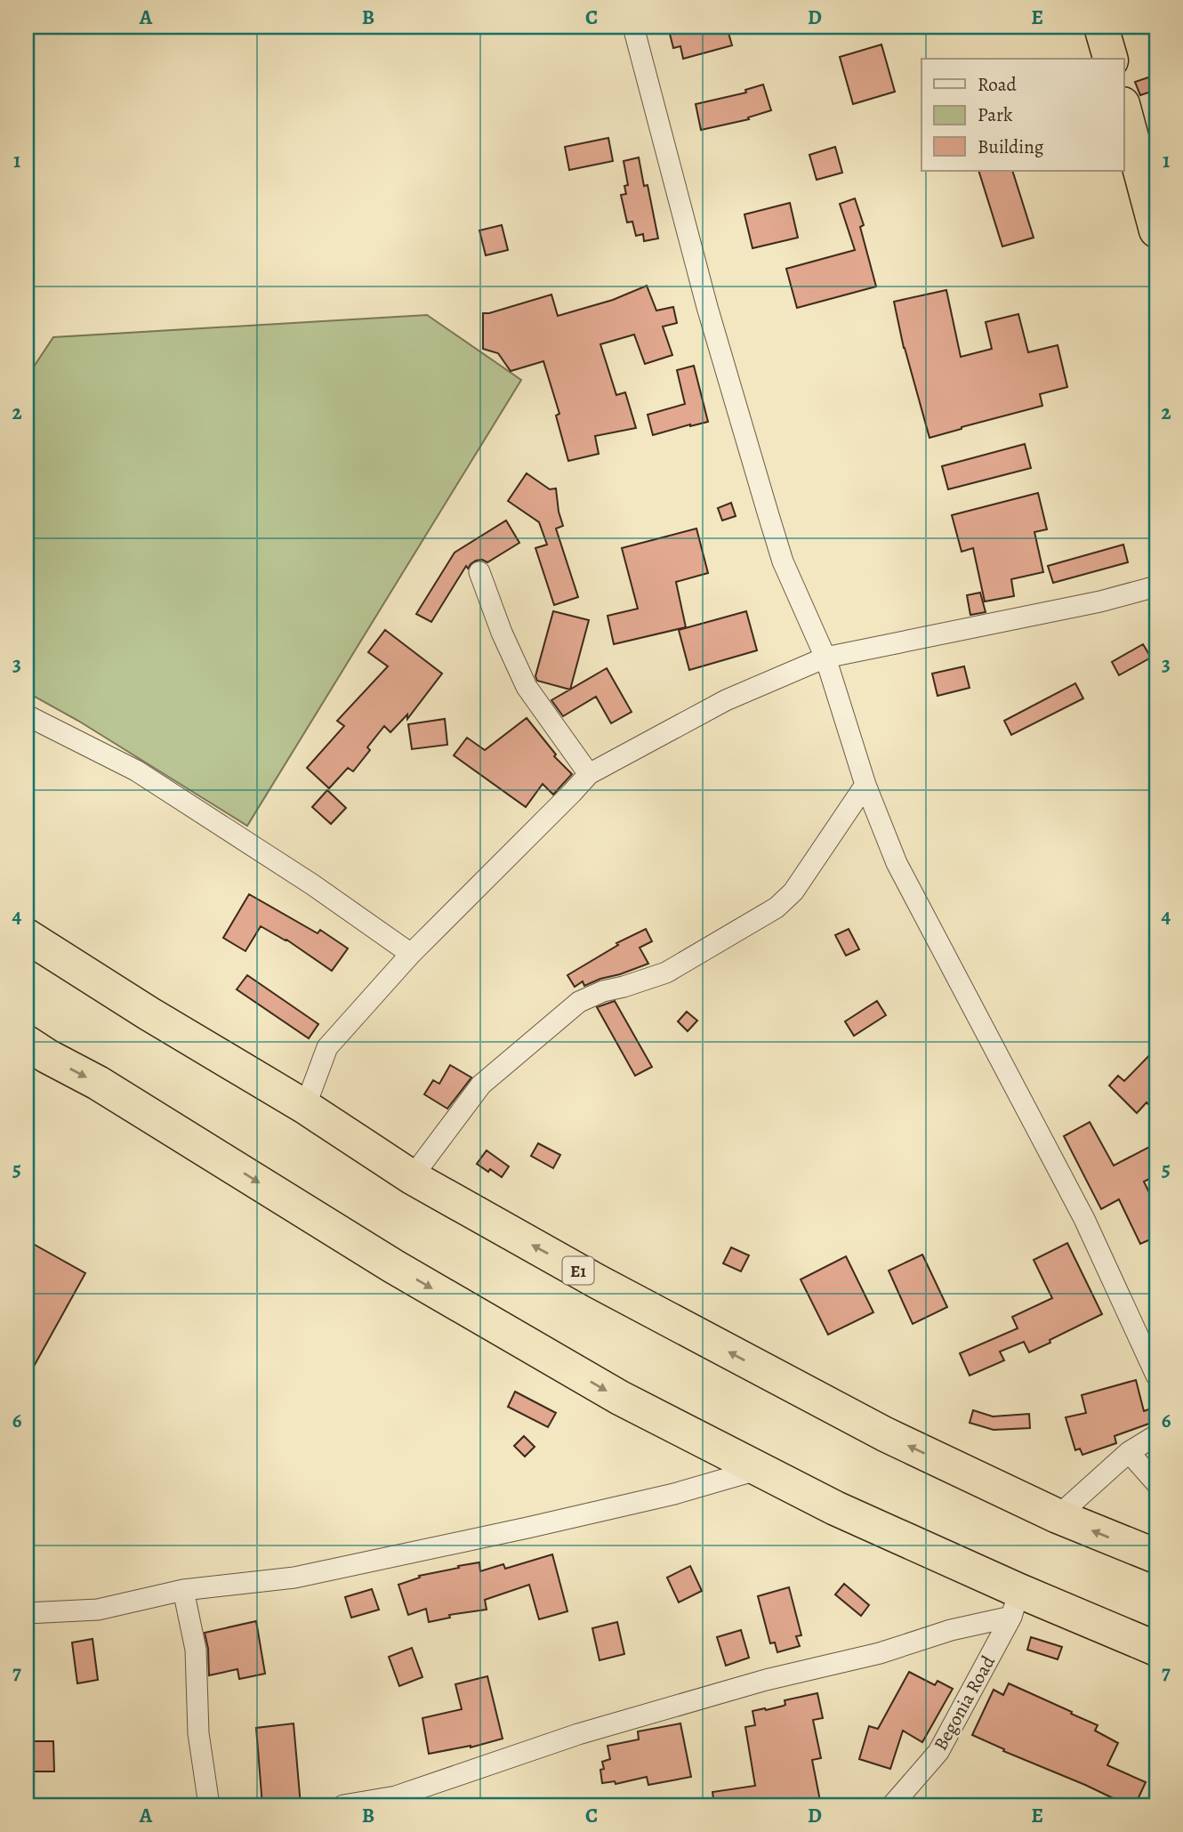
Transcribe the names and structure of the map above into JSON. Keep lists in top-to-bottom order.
{
  "streets": {
    "highway": ["E1"],
    "street": ["Begonia Road"]
  },
  "legend": ["Road", "Park", "Building"],
  "grid": {
    "columns": [
      "A",
      "B",
      "C",
      "D",
      "E"
    ],
    "rows": [
      "1",
      "2",
      "3",
      "4",
      "5",
      "6",
      "7"
    ]
  }
}
